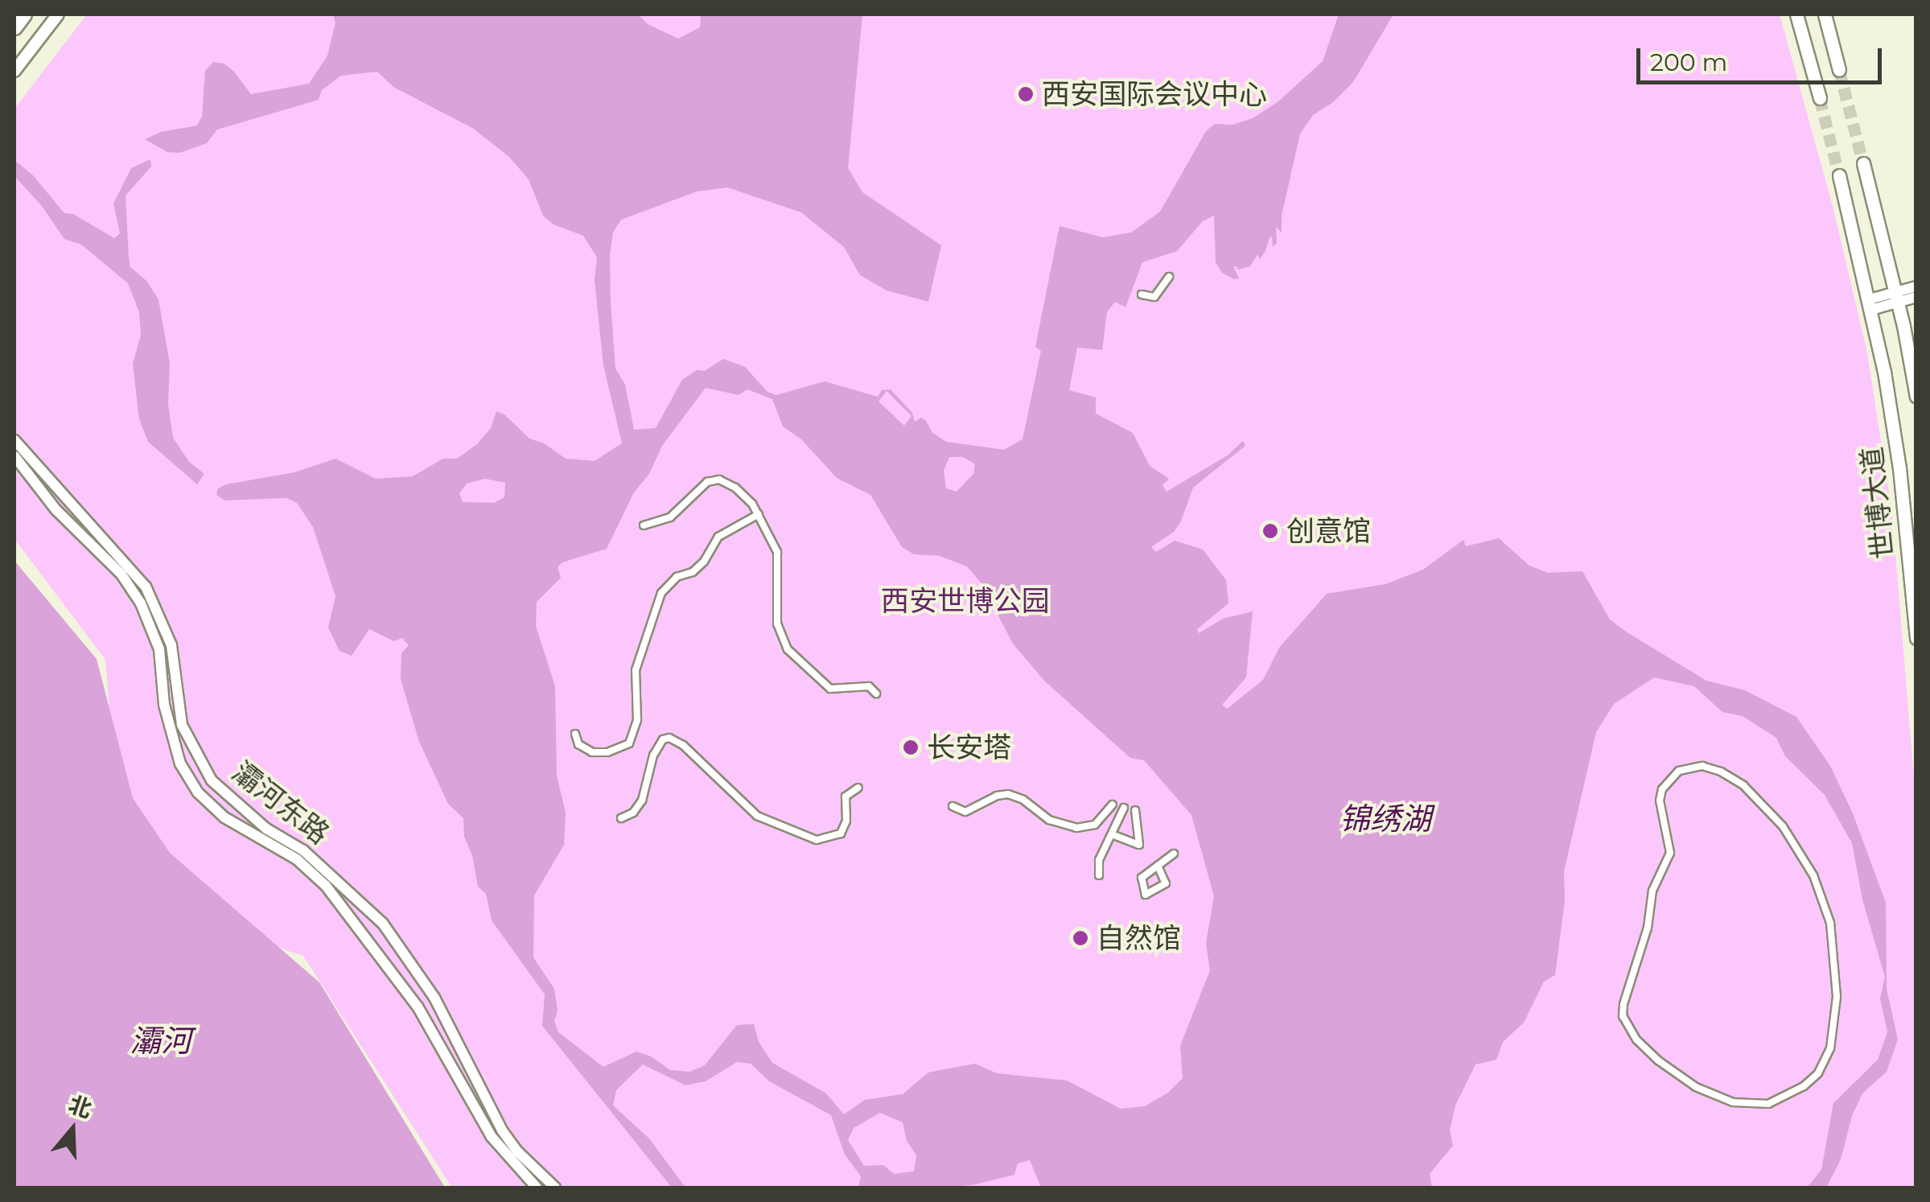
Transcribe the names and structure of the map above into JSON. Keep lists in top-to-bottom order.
{
  "streets": {
    "main road": ["世博大道"],
    "street": ["灞河东路"]
  },
  "water": ["锦绣湖", "灞河"],
  "parks": ["西安世博公园"],
  "places": [
    "西安国际会议中心",
    "创意馆",
    "长安塔",
    "自然馆"
  ],
  "scale_bar": "200 m",
  "north": "top"
}
